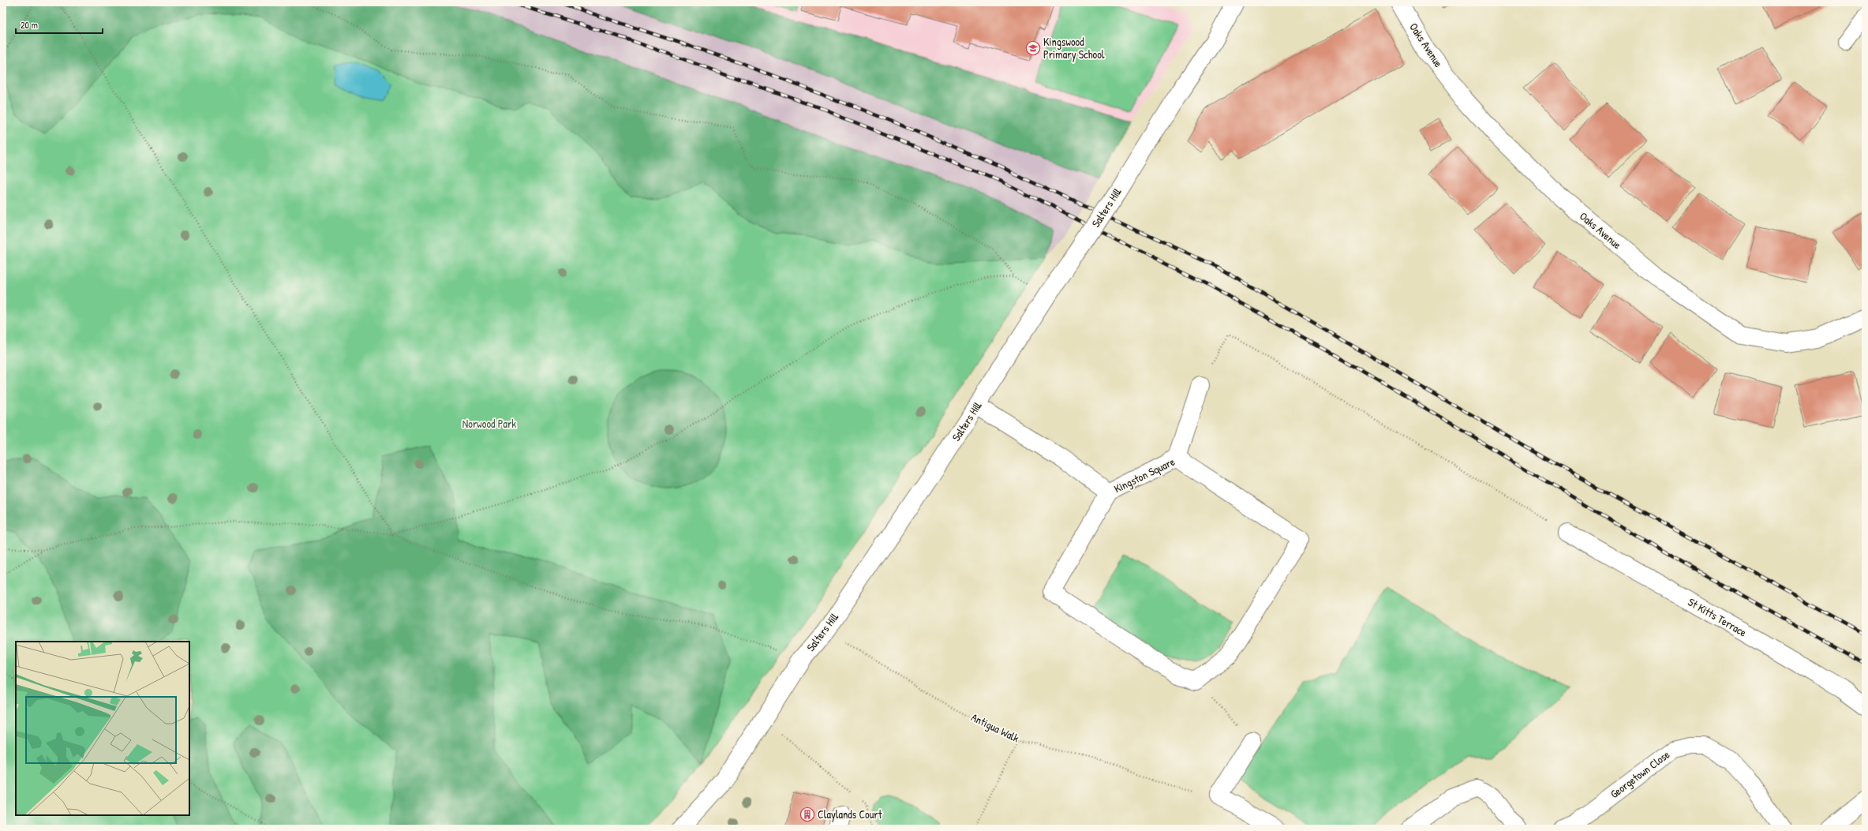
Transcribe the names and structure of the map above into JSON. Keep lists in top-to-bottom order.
{
  "streets": {
    "street": [
      "Oaks Avenue",
      "Salters Hill",
      "Kingston Square",
      "St Kitts Terrace",
      "Georgetown Close"
    ],
    "path": ["Antigua Walk"]
  },
  "crossings": [
    ["Salters Hill", "Antigua Walk"]
  ],
  "parks": ["Norwood Park"],
  "places": {
    "school or university": ["Kingswood Primary School"],
    "building": ["Claylands Court"]
  },
  "scale_bar": "20 m"
}
